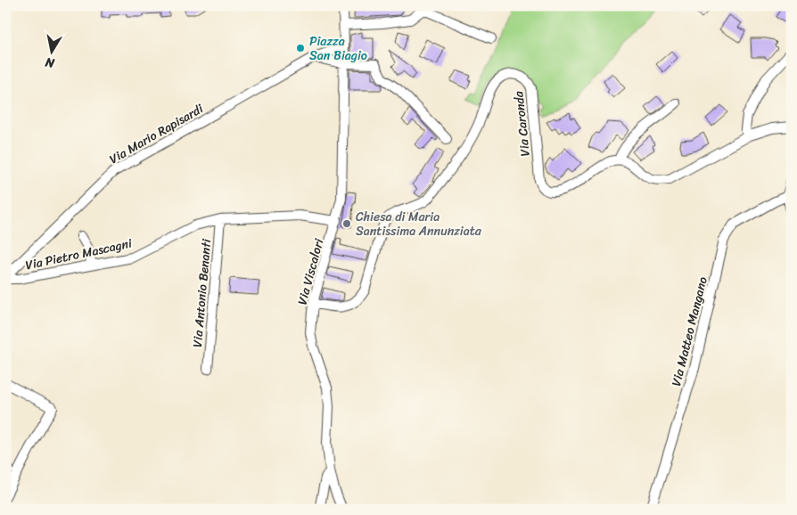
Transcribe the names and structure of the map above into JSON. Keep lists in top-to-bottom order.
{
  "streets": {
    "street": [
      "Via Caronda",
      "Via Mario Rapisardi",
      "Via Pietro Mascagni",
      "Via Viscalori",
      "Via Antonio Benanti",
      "Via Matteo Mangano"
    ]
  },
  "crossings": [
    ["Via Caronda", "Via Viscalori"],
    ["Via Mario Rapisardi", "Via Pietro Mascagni"],
    ["Via Mario Rapisardi", "Via Viscalori"],
    ["Via Pietro Mascagni", "Via Viscalori"],
    ["Via Pietro Mascagni", "Via Antonio Benanti"]
  ],
  "places": ["Piazza San Biagio", "Chiesa di Maria Santissima Annunziata"],
  "north": "bottom"
}
